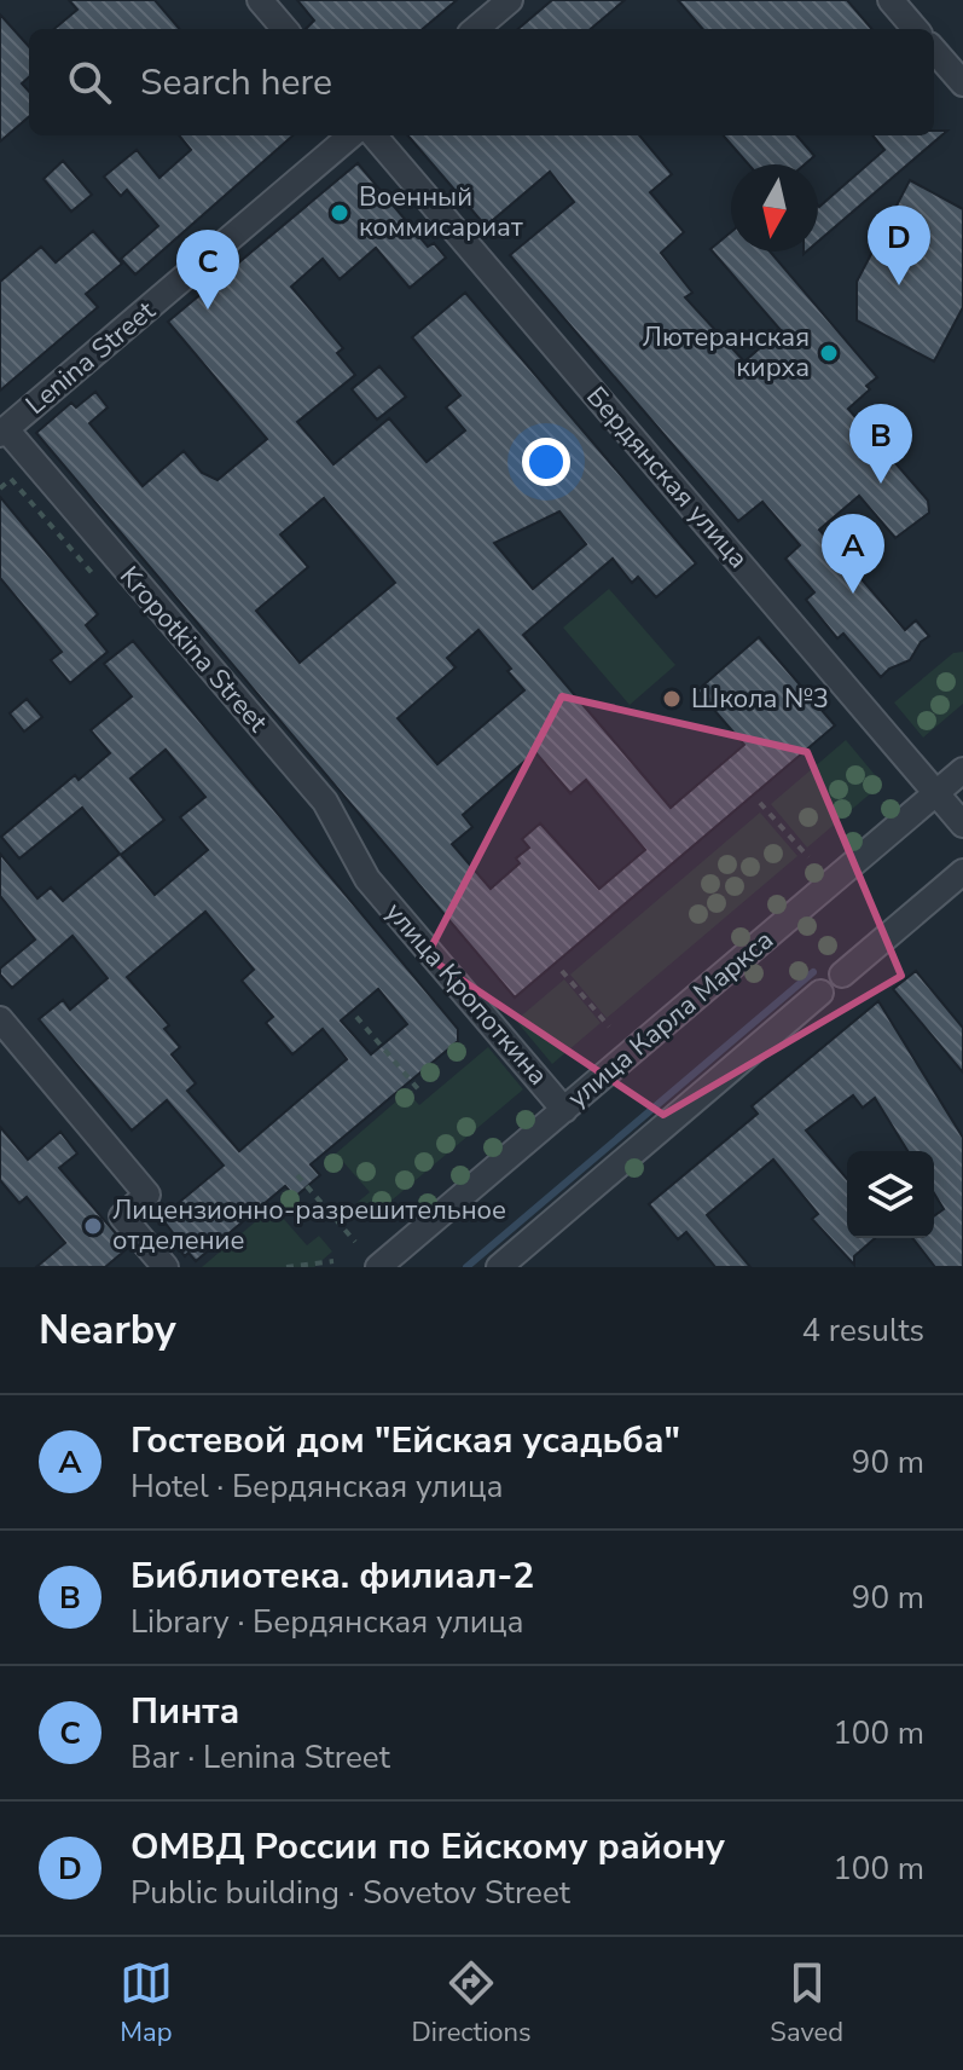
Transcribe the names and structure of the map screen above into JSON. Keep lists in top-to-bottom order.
{
  "streets": {
    "street": [
      "Lenina Street",
      "Бердянская улица",
      "улица Кропоткина",
      "улица Карла Маркса"
    ]
  },
  "crossings": [
    ["Lenina Street", "улица Кропоткина"],
    ["Бердянская улица", "улица Карла Маркса"],
    ["улица Кропоткина", "улица Карла Маркса"]
  ],
  "places": [
    "Военный коммисариат",
    "Лютеранская кирха",
    "Школа №3",
    "Лицензионно-разрешительное отделение"
  ],
  "north": "bottom",
  "page": {
    "search": "Search here",
    "pins": [
      "D",
      "C",
      "B",
      "A"
    ],
    "heading": ["Nearby", "4 results"],
    "list": [
      {
        "mark": "A",
        "name": "Гостевой дом \"Ейская усадьба\"",
        "note": "Hotel · Бердянская улица",
        "value": "90 m"
      },
      {
        "mark": "B",
        "name": "Библиотека. филиал-2",
        "note": "Library · Бердянская улица",
        "value": "90 m"
      },
      {
        "mark": "C",
        "name": "Пинта",
        "note": "Bar · Lenina Street",
        "value": "100 m"
      },
      {
        "mark": "D",
        "name": "ОМВД России по Ейскому району",
        "note": "Public building · Sovetov Street",
        "value": "100 m"
      }
    ],
    "nav": ["Map", "Directions", "Saved"]
  }
}
